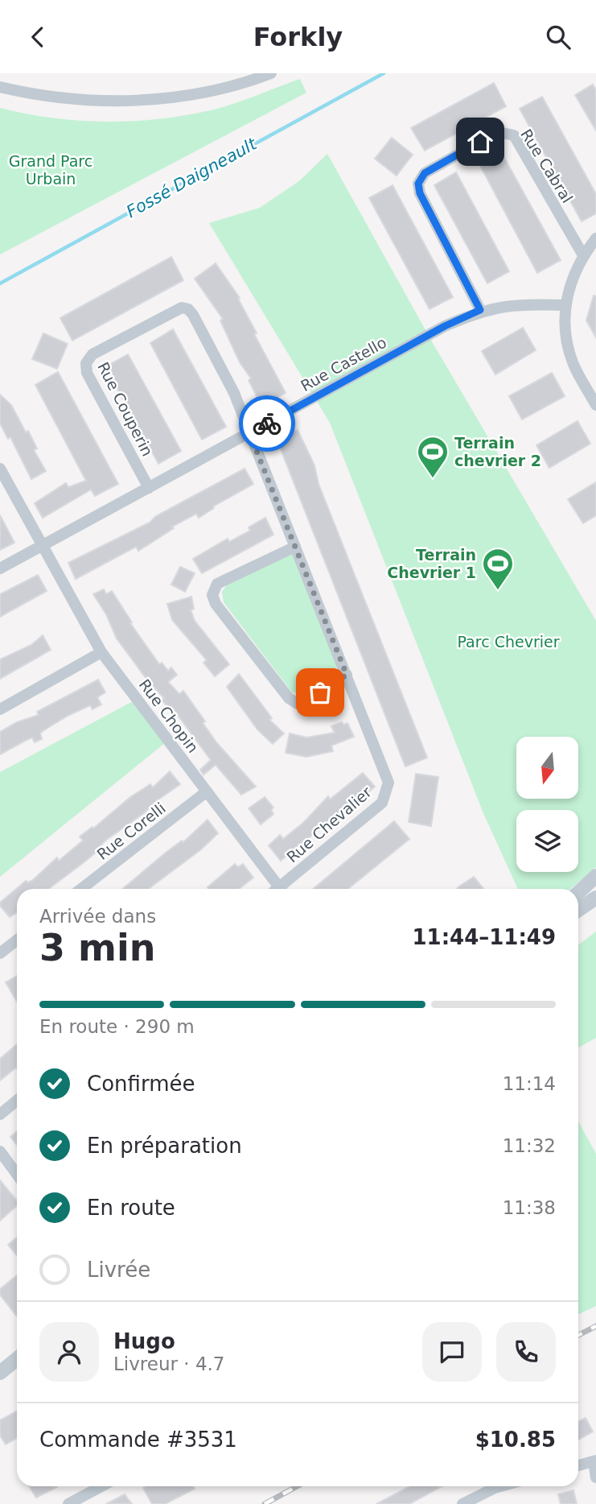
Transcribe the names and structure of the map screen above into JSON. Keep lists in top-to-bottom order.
{
  "streets": {
    "street": [
      "Rue Cabral",
      "Rue Castello",
      "Rue Couperin",
      "Rue Chopin",
      "Rue Chevalier",
      "Rue Corelli"
    ]
  },
  "crossings": [
    ["Rue Cabral", "Rue Castello"],
    ["Rue Castello", "Rue Couperin"],
    ["Rue Castello", "Rue Chopin"],
    ["Rue Castello", "Rue Chevalier"],
    ["Rue Couperin", "Rue Chevalier"],
    ["Rue Chopin", "Rue Corelli"]
  ],
  "water": ["Fossé Daigneault"],
  "parks": ["Grand Parc Urbain", "Parc Chevrier"],
  "places": {
    "sports": ["Terrain chevrier 2", "Terrain Chevrier 1"]
  },
  "north": "bottom",
  "page": {
    "header": "Forkly",
    "heading": ["3 min", "Arrivée dans", "11:44–11:49"],
    "panel": [
      "Hugo",
      "Livreur · 4.7",
      "Commande #3531",
      "$10.85"
    ],
    "bar": "En route · 290 m",
    "list": [
      ["Confirmée", "11:14"],
      ["En préparation", "11:32"],
      ["En route", "11:38"],
      "Livrée"
    ]
  }
}
